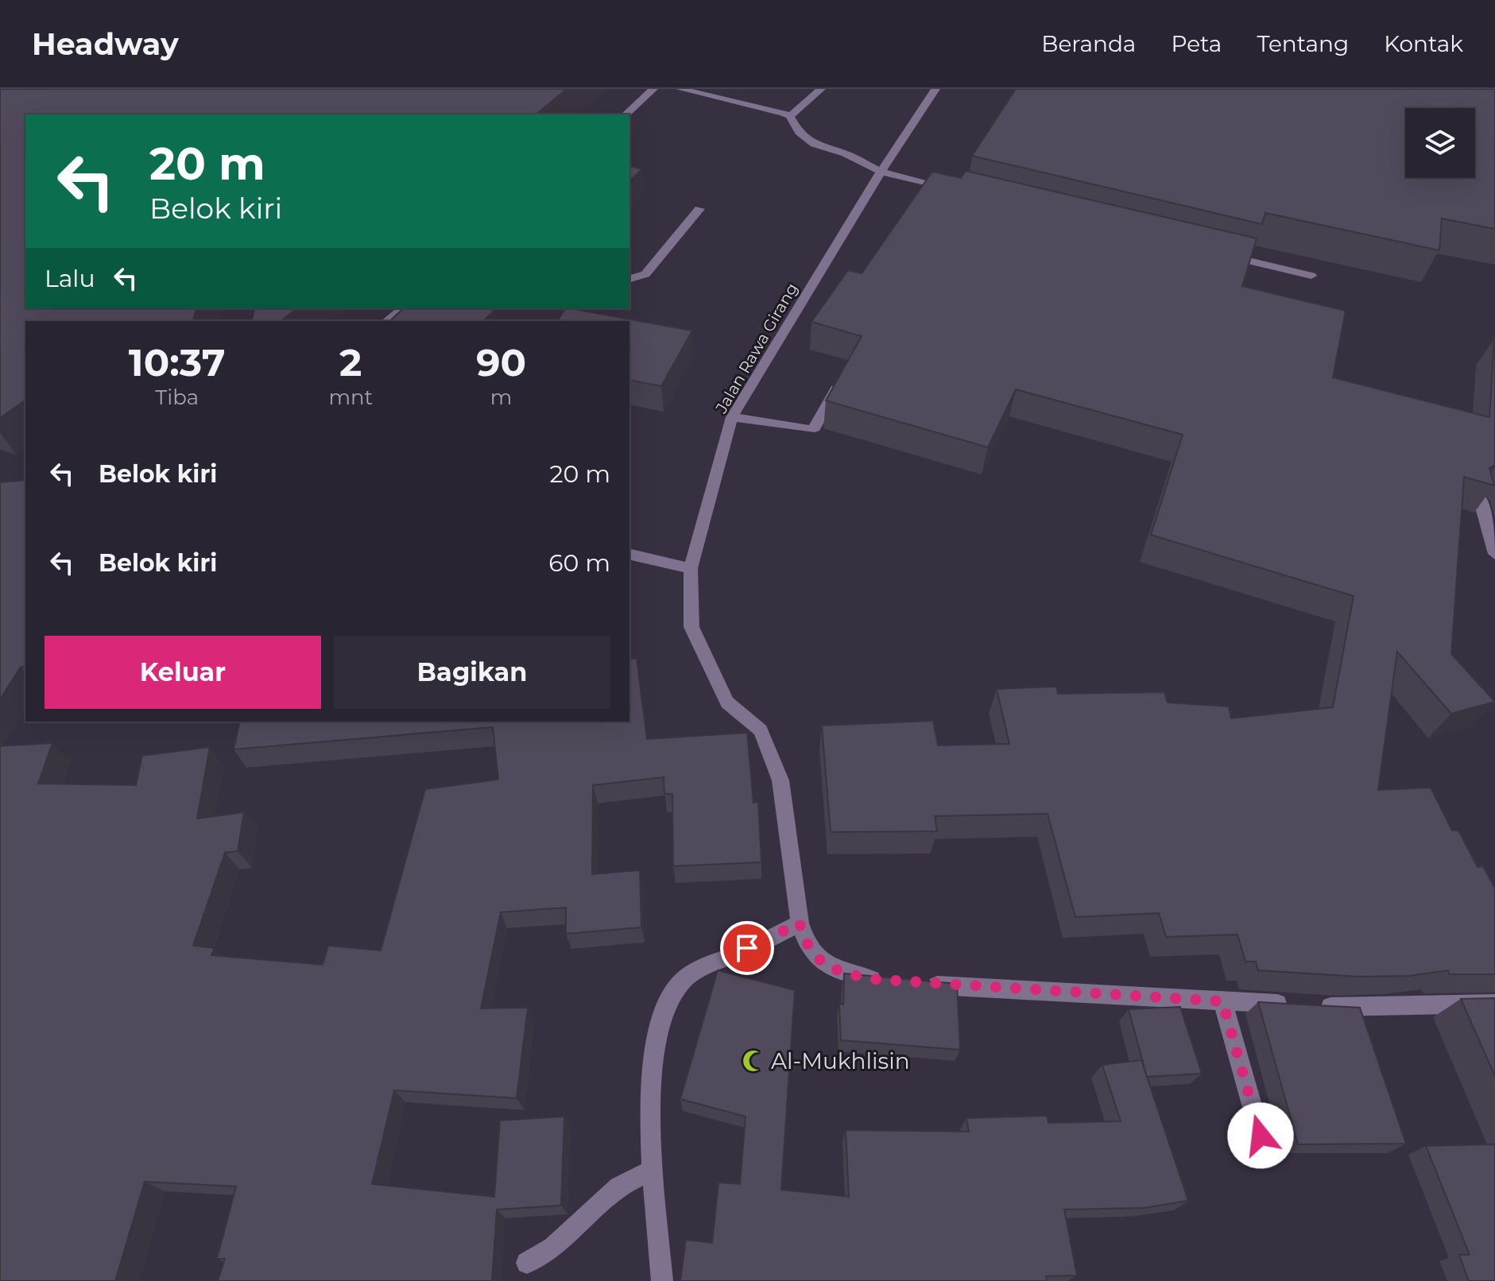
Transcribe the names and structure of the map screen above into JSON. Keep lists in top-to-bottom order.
{
  "streets": {
    "street": ["Jalan Rawa Girang"]
  },
  "places": {
    "mosque": ["Al-Mukhlisin"]
  },
  "page": {
    "header": "Headway",
    "nav": [
      "Beranda",
      "Peta",
      "Tentang",
      "Kontak"
    ],
    "turn": ["20 m", "Belok kiri"],
    "then": "Lalu",
    "eta": [
      "10:37",
      "Tiba",
      "2",
      "mnt",
      "90",
      "m"
    ],
    "list": [
      {
        "name": "Belok kiri",
        "value": "20 m"
      },
      {
        "name": "Belok kiri",
        "value": "60 m"
      }
    ],
    "buttons": ["Keluar", "Bagikan"]
  }
}
